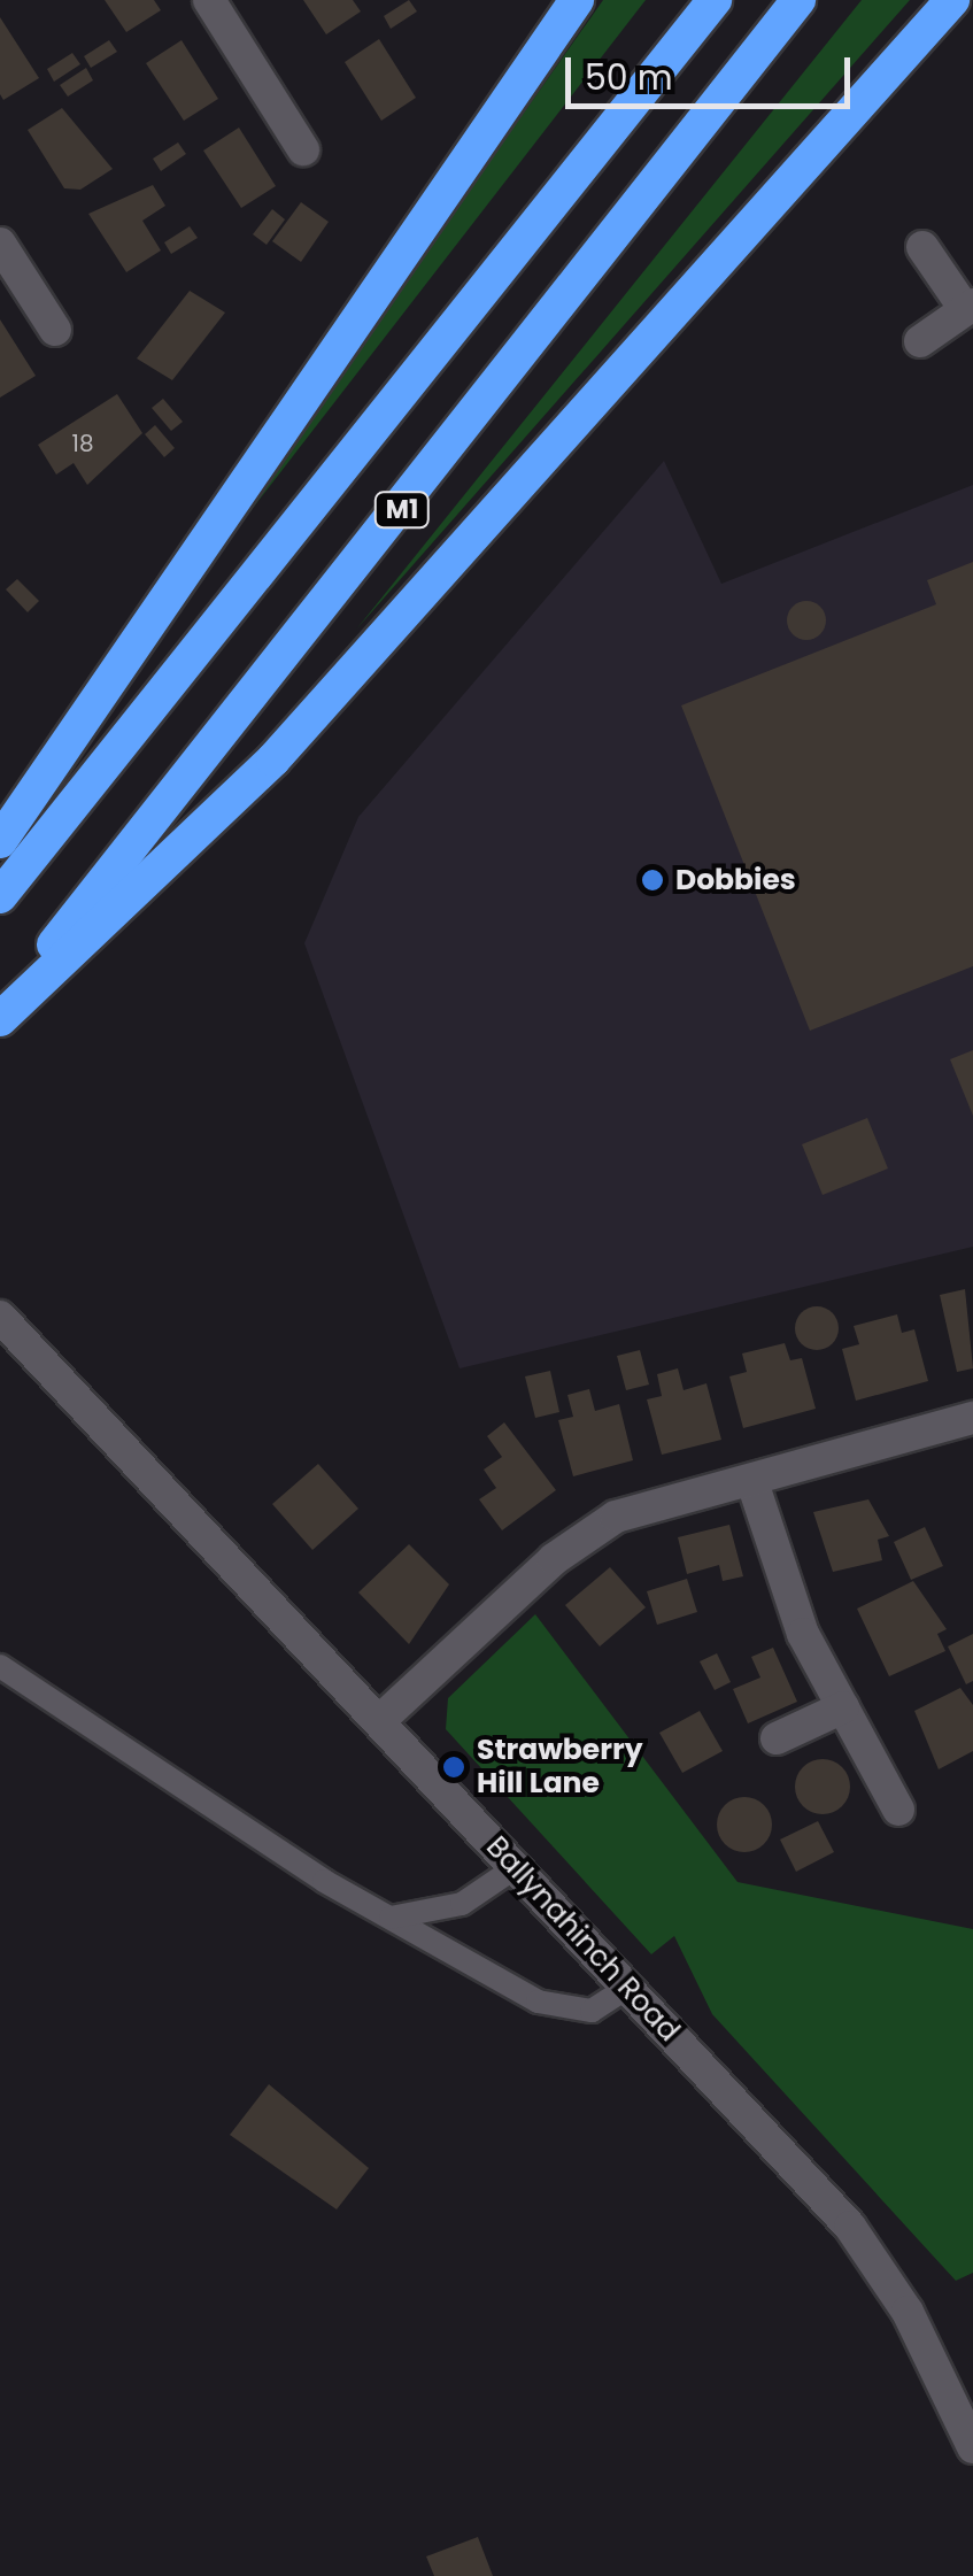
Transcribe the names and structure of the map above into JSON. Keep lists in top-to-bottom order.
{
  "streets": {
    "highway": ["M1"],
    "street": ["Ballynahinch Road"]
  },
  "places": ["Dobbies", "Strawberry Hill Lane"],
  "house_numbers": ["18"],
  "scale_bar": "50 m"
}
